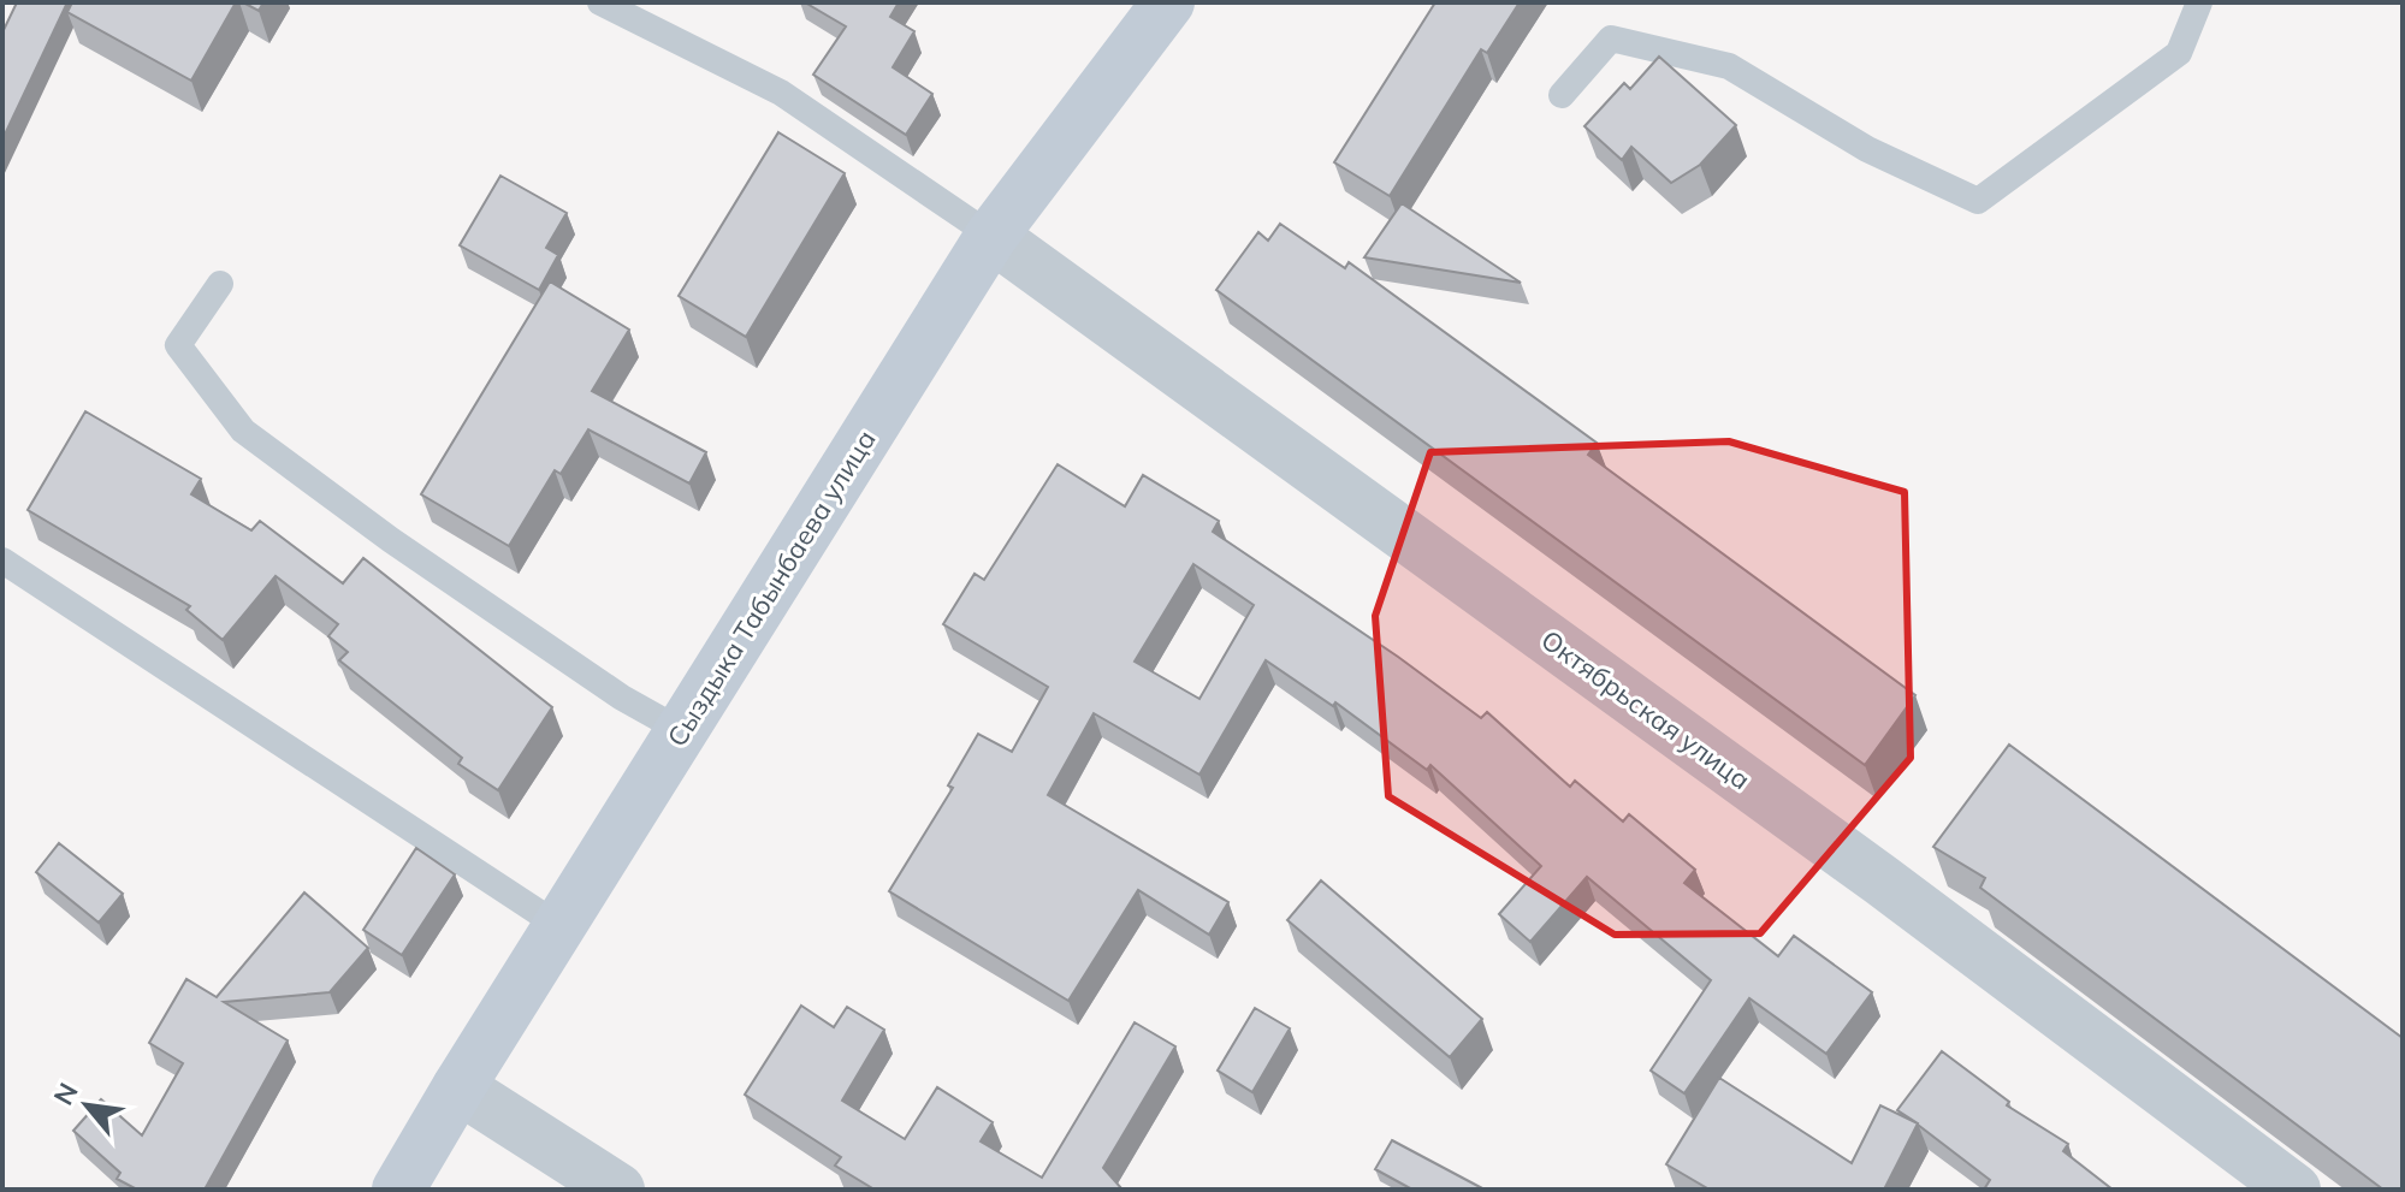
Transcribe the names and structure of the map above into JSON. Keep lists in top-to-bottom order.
{
  "streets": {
    "street": ["Сыздыка Табынбаева улица", "Октябрьская улица"]
  },
  "crossings": [
    ["Сыздыка Табынбаева улица", "Октябрьская улица"]
  ],
  "north": "top left"
}
